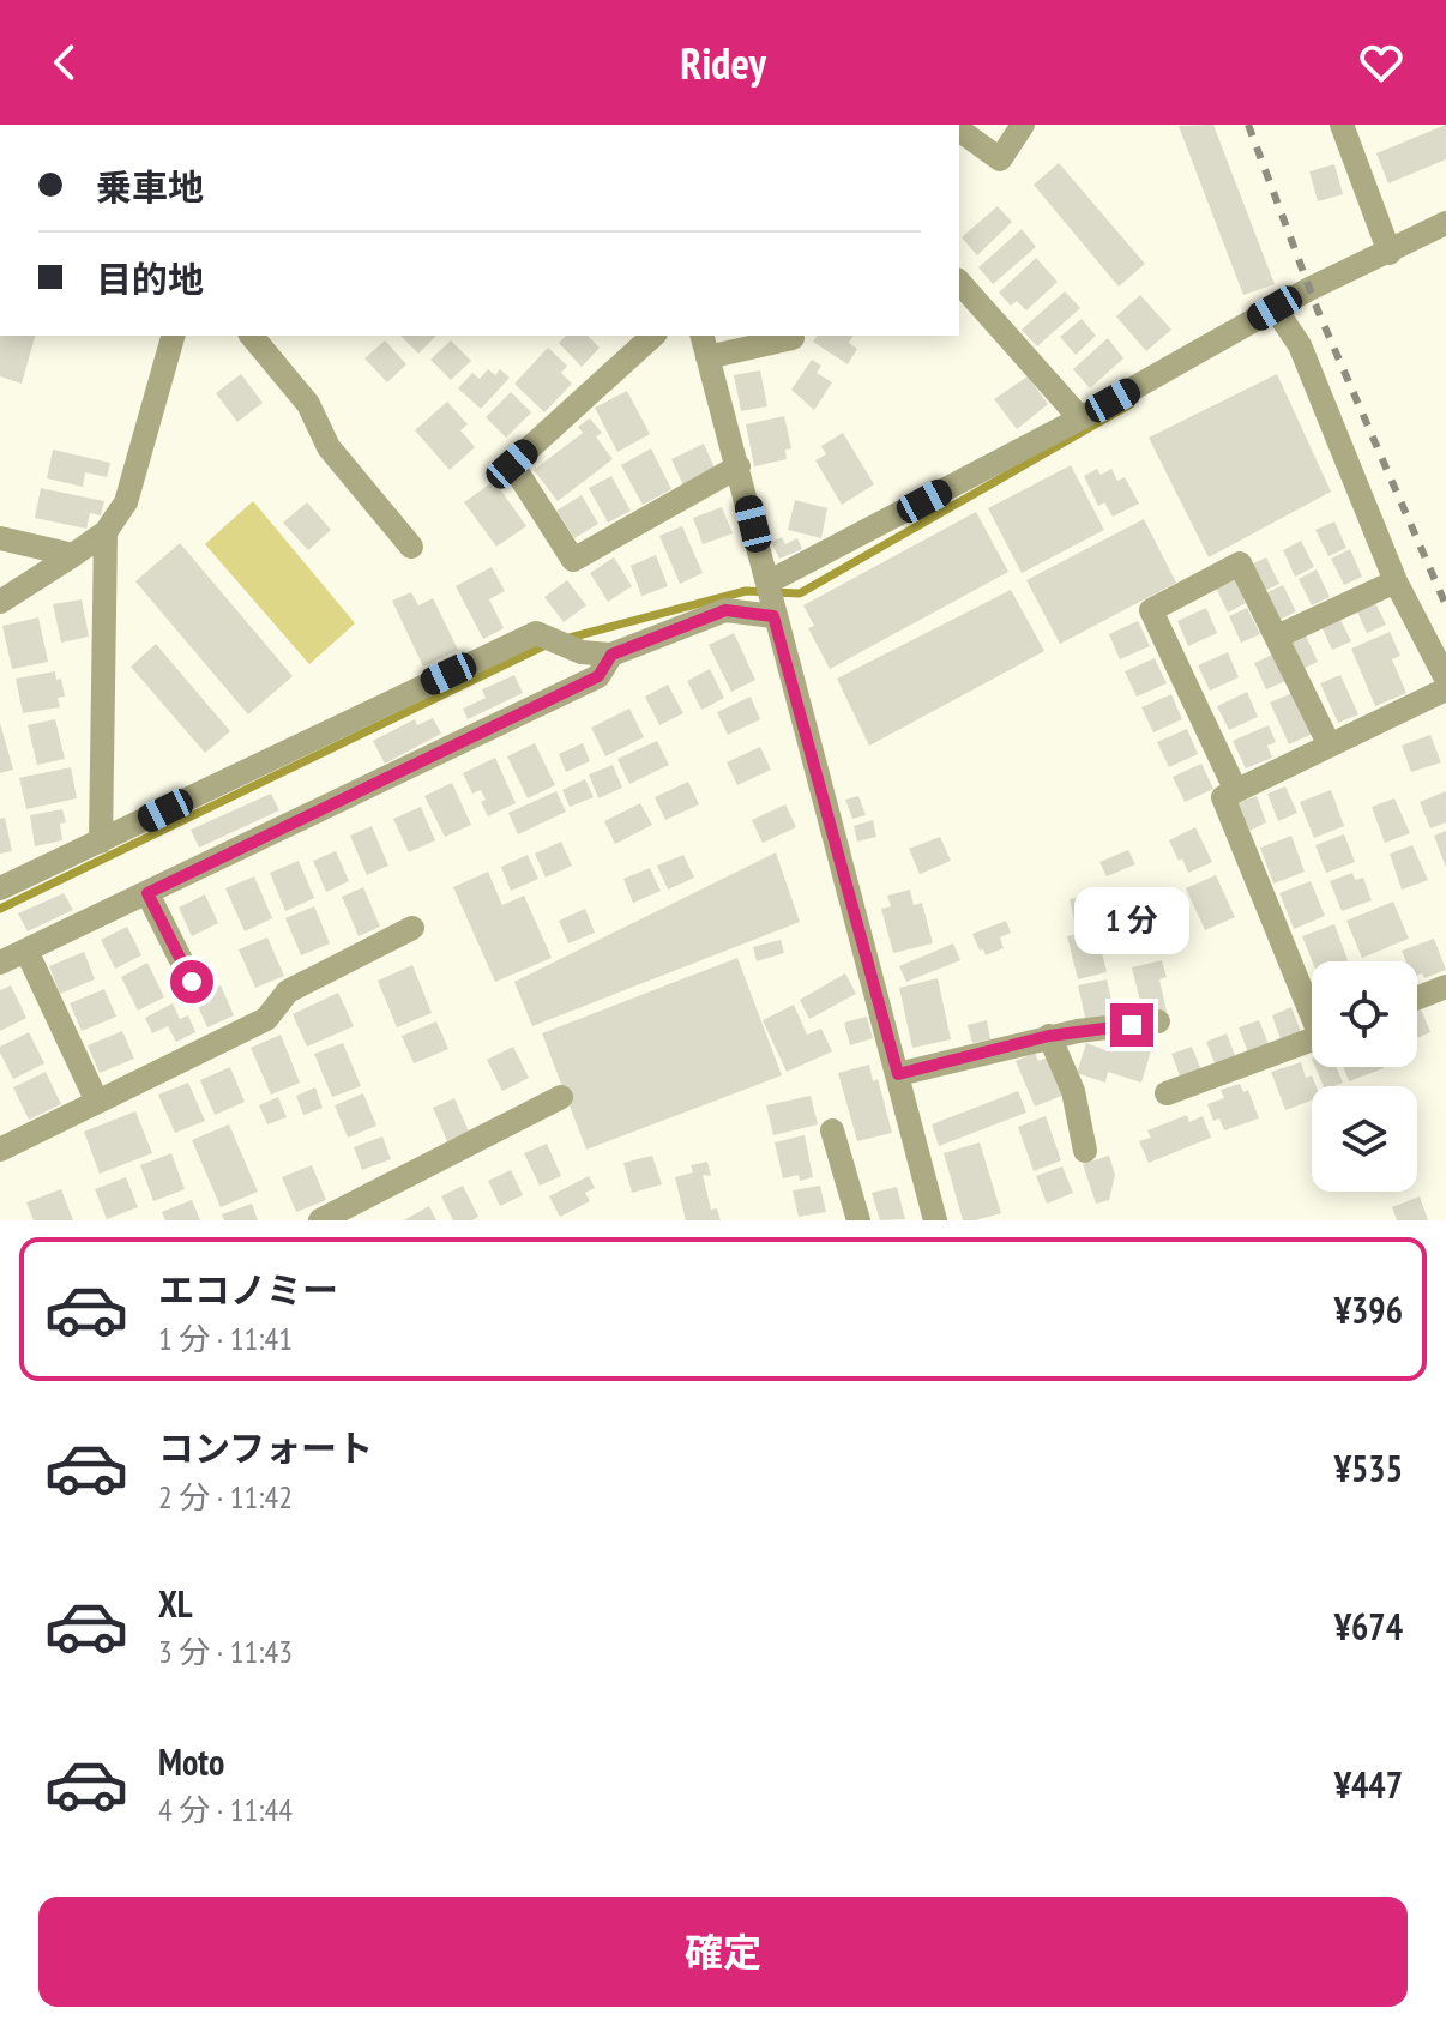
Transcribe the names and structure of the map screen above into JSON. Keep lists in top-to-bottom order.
{
  "page": {
    "header": "Ridey",
    "banner": ["乗車地", "目的地"],
    "bubble": "1 分",
    "list": [
      {
        "name": "エコノミー",
        "note": "1 分 · 11:41",
        "value": "¥396"
      },
      {
        "name": "コンフォート",
        "note": "2 分 · 11:42",
        "value": "¥535"
      },
      {
        "name": "XL",
        "note": "3 分 · 11:43",
        "value": "¥674"
      },
      {
        "name": "Moto",
        "note": "4 分 · 11:44",
        "value": "¥447"
      }
    ],
    "buttons": "確定"
  }
}
